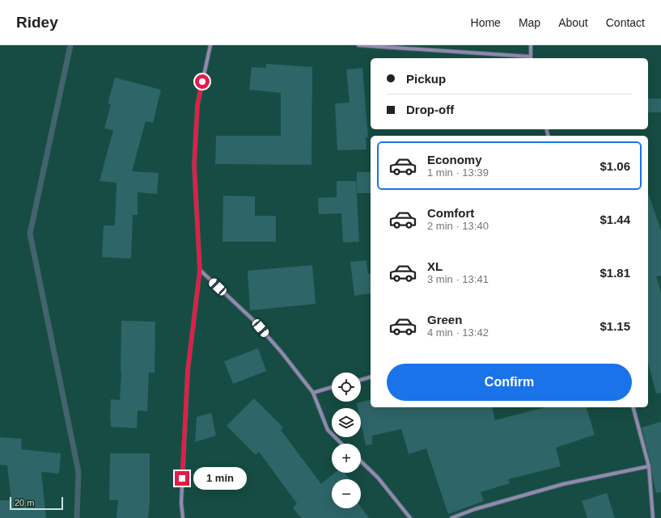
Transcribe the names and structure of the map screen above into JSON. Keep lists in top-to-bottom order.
{
  "scale_bar": "20 m",
  "page": {
    "header": "Ridey",
    "nav": [
      "Home",
      "Map",
      "About",
      "Contact"
    ],
    "banner": ["Pickup", "Drop-off"],
    "list": [
      {
        "name": "Economy",
        "note": "1 min · 13:39",
        "value": "$1.06"
      },
      {
        "name": "Comfort",
        "note": "2 min · 13:40",
        "value": "$1.44"
      },
      {
        "name": "XL",
        "note": "3 min · 13:41",
        "value": "$1.81"
      },
      {
        "name": "Green",
        "note": "4 min · 13:42",
        "value": "$1.15"
      }
    ],
    "buttons": "Confirm",
    "map_buttons": ["+", "−"],
    "bubble": "1 min",
    "scale": "20 m"
  }
}
